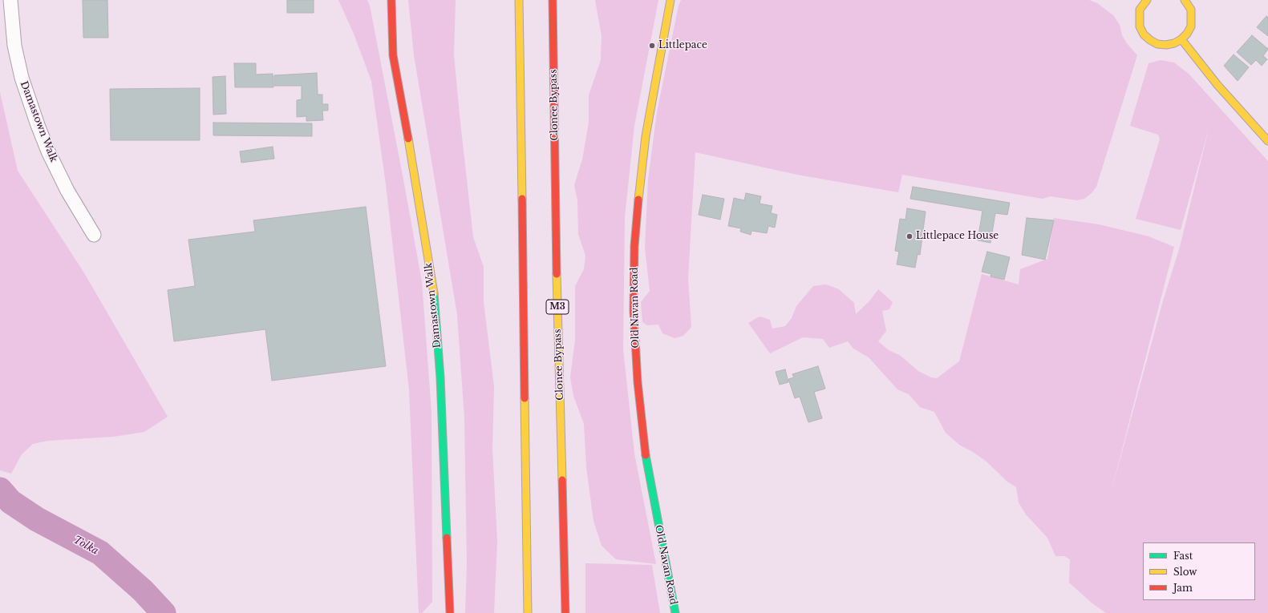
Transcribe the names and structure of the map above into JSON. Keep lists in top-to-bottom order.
{
  "streets": {
    "main road": [
      "Clonee Bypass",
      "Damastown Walk",
      "M3",
      "Old Navan Road"
    ]
  },
  "water": ["Tolka"],
  "places": ["Littlepace", "Littlepace House"],
  "legend": ["Fast", "Slow", "Jam"]
}
